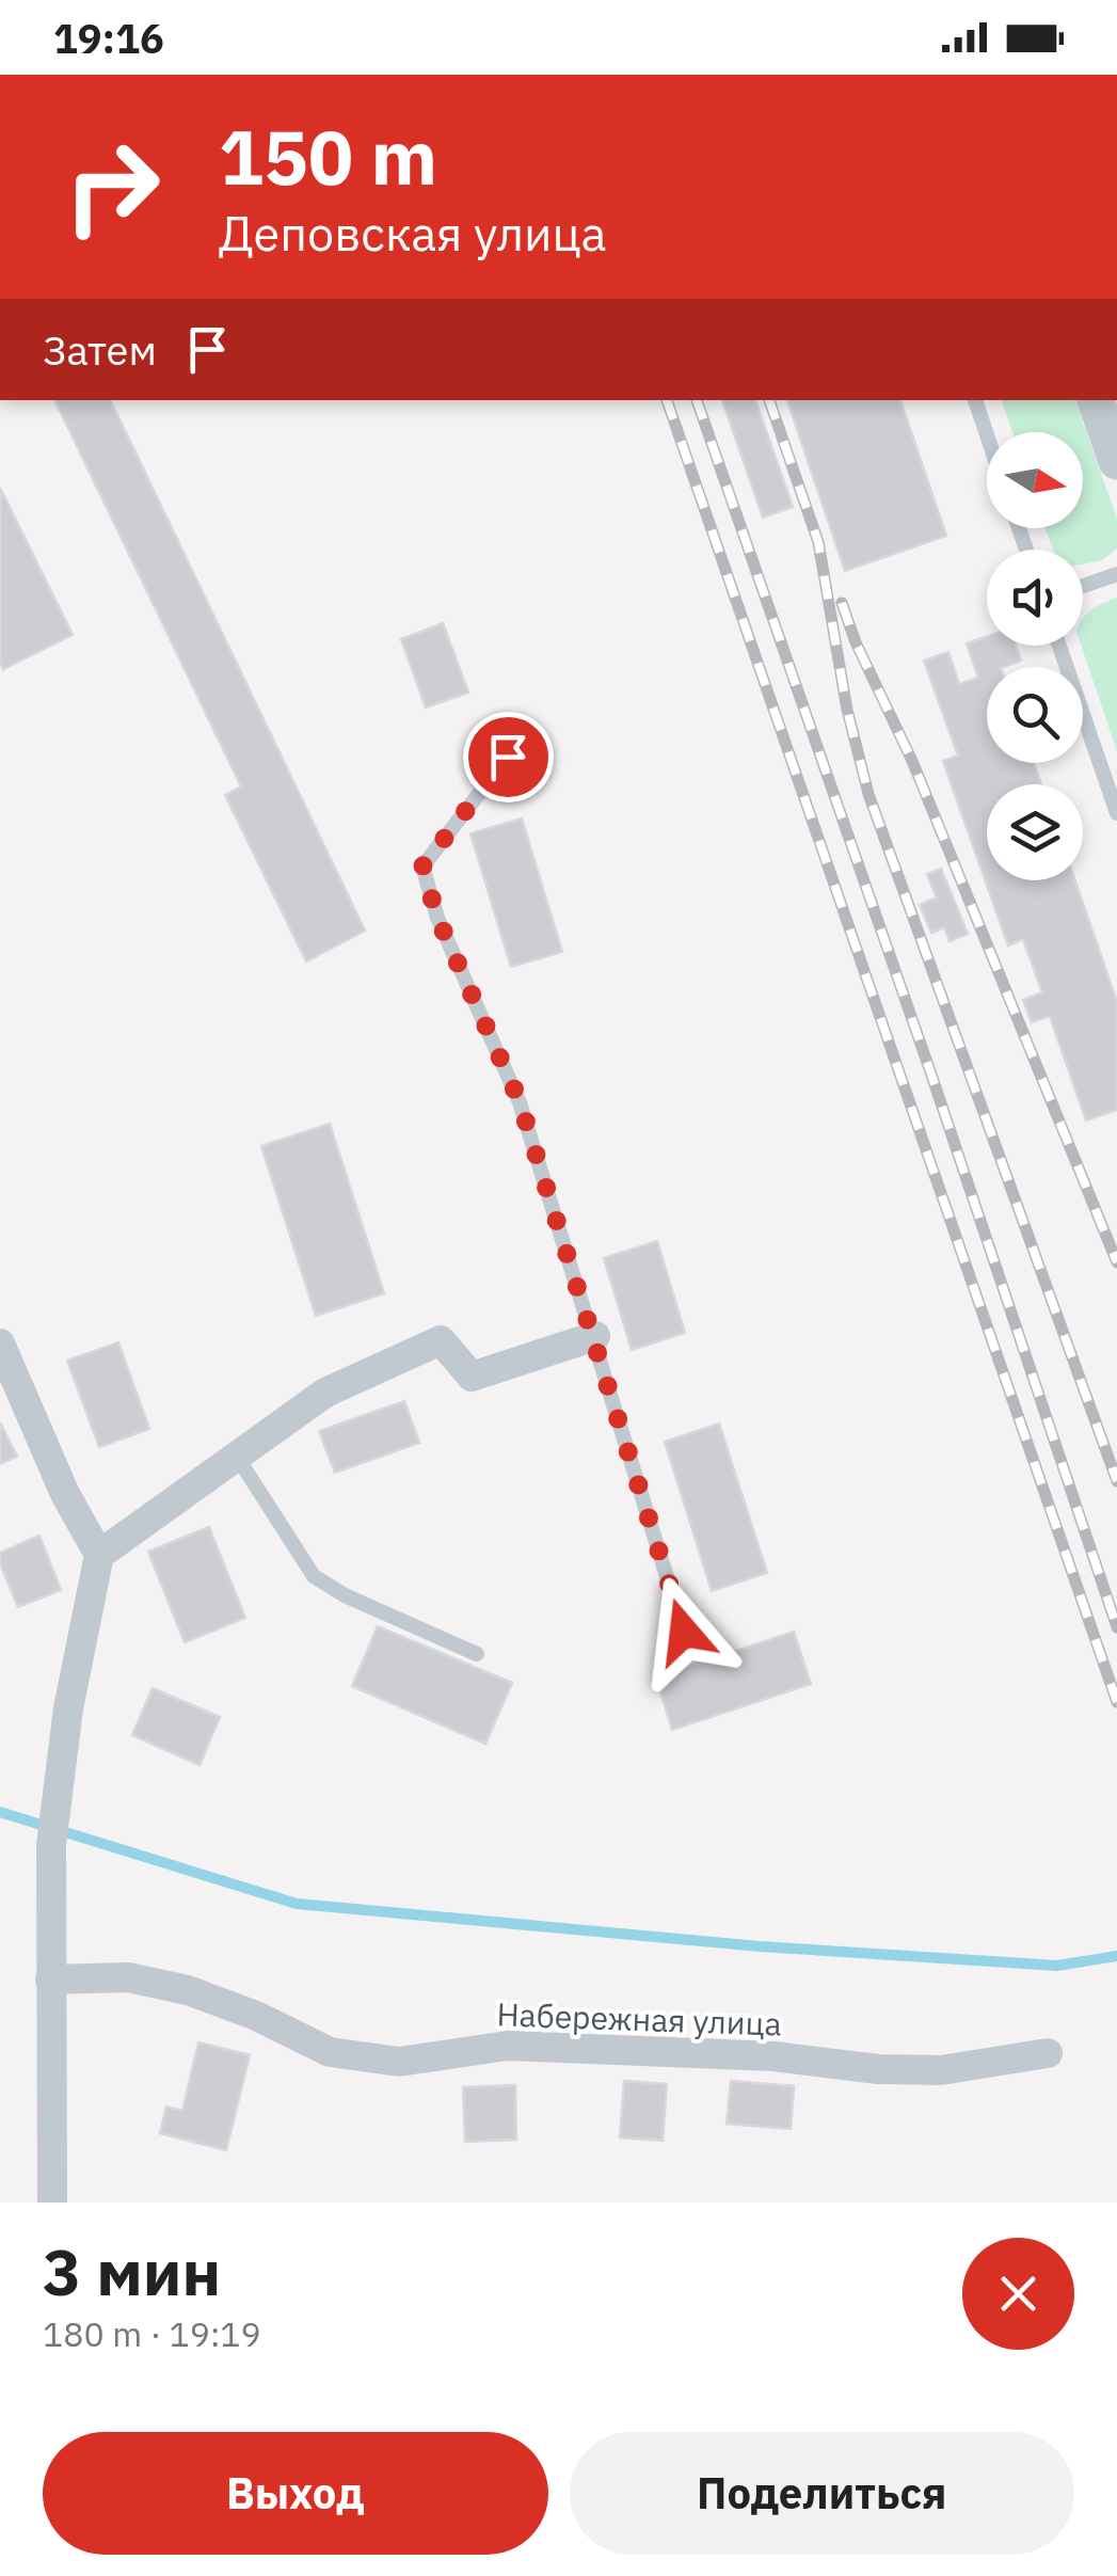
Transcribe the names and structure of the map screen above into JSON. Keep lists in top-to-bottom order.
{
  "streets": {
    "street": ["Набережная улица"]
  },
  "north": "right",
  "page": {
    "status": "19:16",
    "turn": ["150 m", "Деповская улица"],
    "then": "Затем",
    "heading": ["3 мин", "180 m · 19:19"],
    "buttons": ["Выход", "Поделиться"]
  }
}
